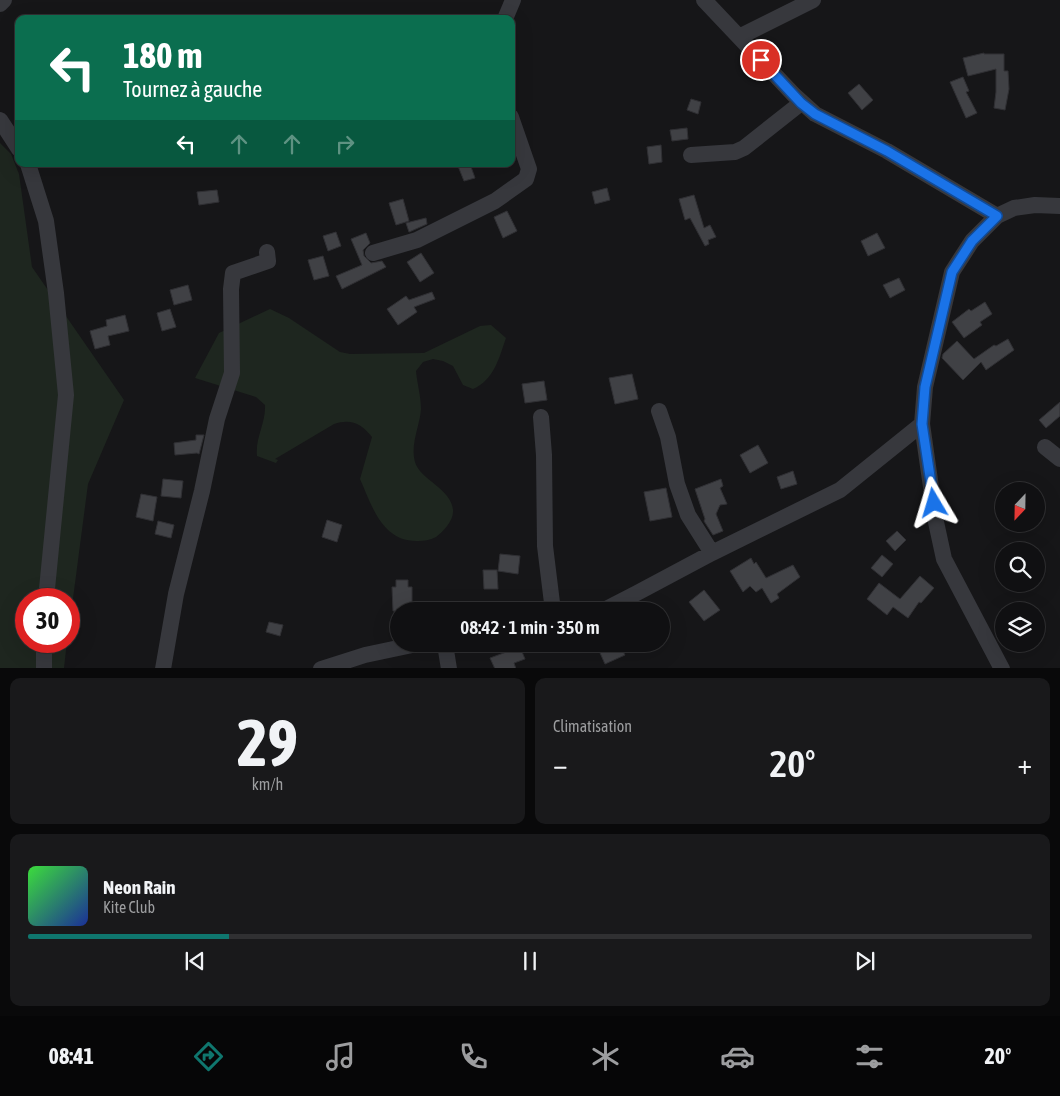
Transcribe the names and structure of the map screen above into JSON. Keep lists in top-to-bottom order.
{
  "north": "bottom",
  "page": {
    "turn": ["180 m", "Tournez à gauche"],
    "limit": "30",
    "trip": "08:42 · 1 min · 350 m",
    "tile": [
      ["29", "km/h"],
      "Climatisation"
    ],
    "heat": ["−", "20°", "+"],
    "song": ["Neon Rain", "Kite Club"],
    "tabs": ["08:41", "20°"]
  }
}
